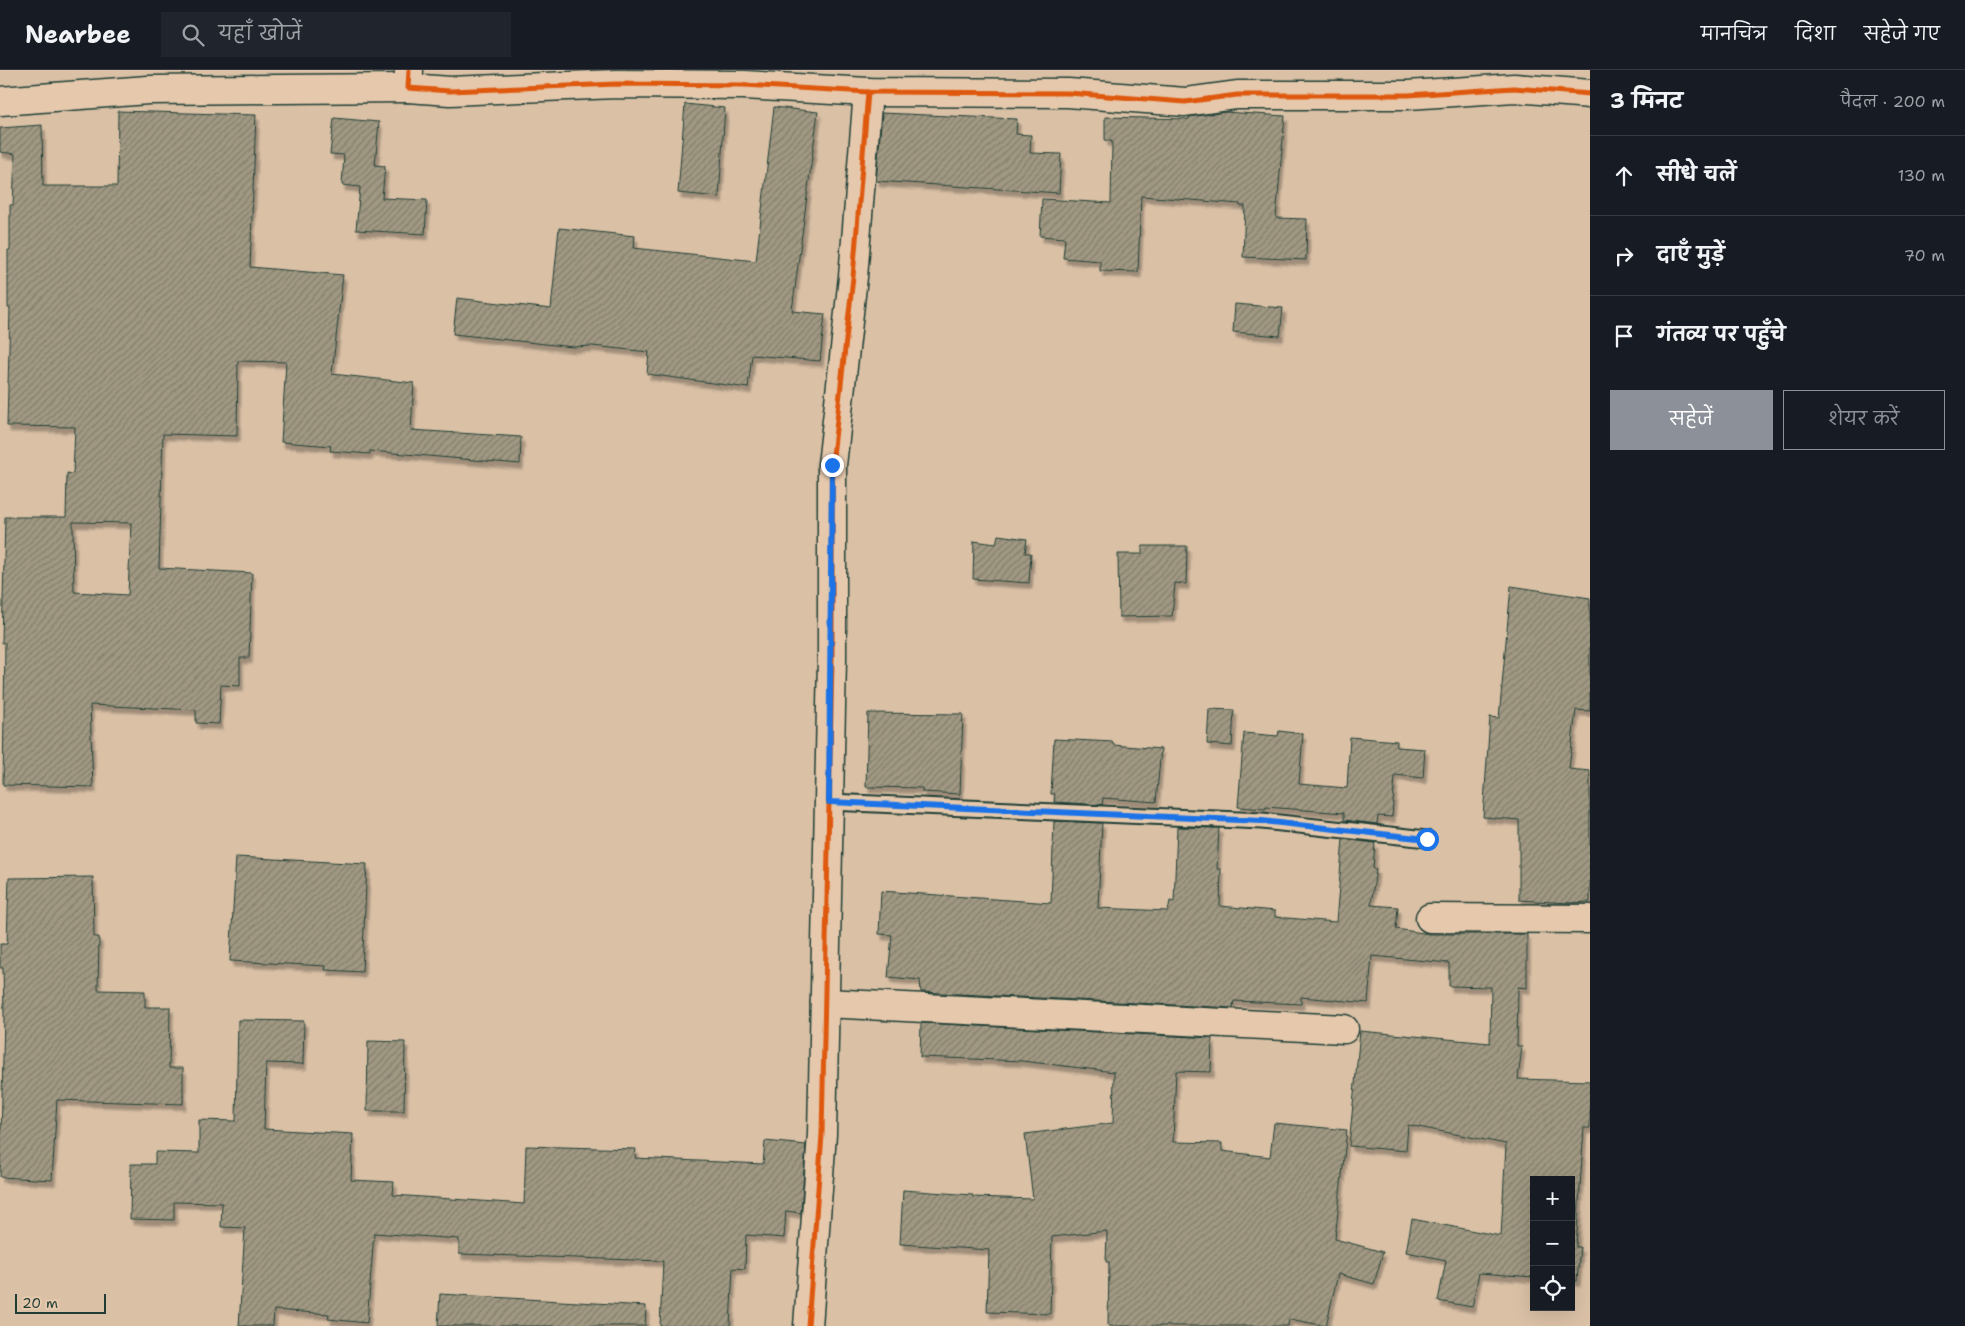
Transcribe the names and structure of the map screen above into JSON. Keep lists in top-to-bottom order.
{
  "scale_bar": "20 m",
  "page": {
    "header": "Nearbee",
    "search": "यहाँ खोजें",
    "nav": ["मानचित्र", "दिशा", "सहेजे गए"],
    "heading": ["3 मिनट", "पैदल · 200 m"],
    "list": [
      ["सीधे चलें", "130 m"],
      ["दाएँ मुड़ें", "70 m"],
      "गंतव्य पर पहुँचे"
    ],
    "buttons": ["सहेजें", "शेयर करें"],
    "map_buttons": ["+", "−"],
    "scale": "20 m"
  }
}
